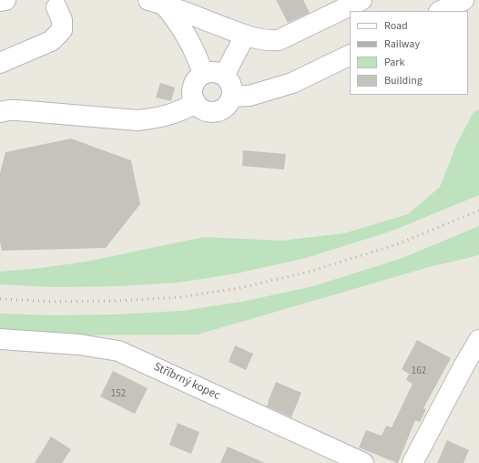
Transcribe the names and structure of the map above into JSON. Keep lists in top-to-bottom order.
{
  "streets": {
    "street": ["Stříbrný kopec"]
  },
  "house_numbers": ["162", "152"],
  "legend": [
    "Road",
    "Railway",
    "Park",
    "Building"
  ]
}
